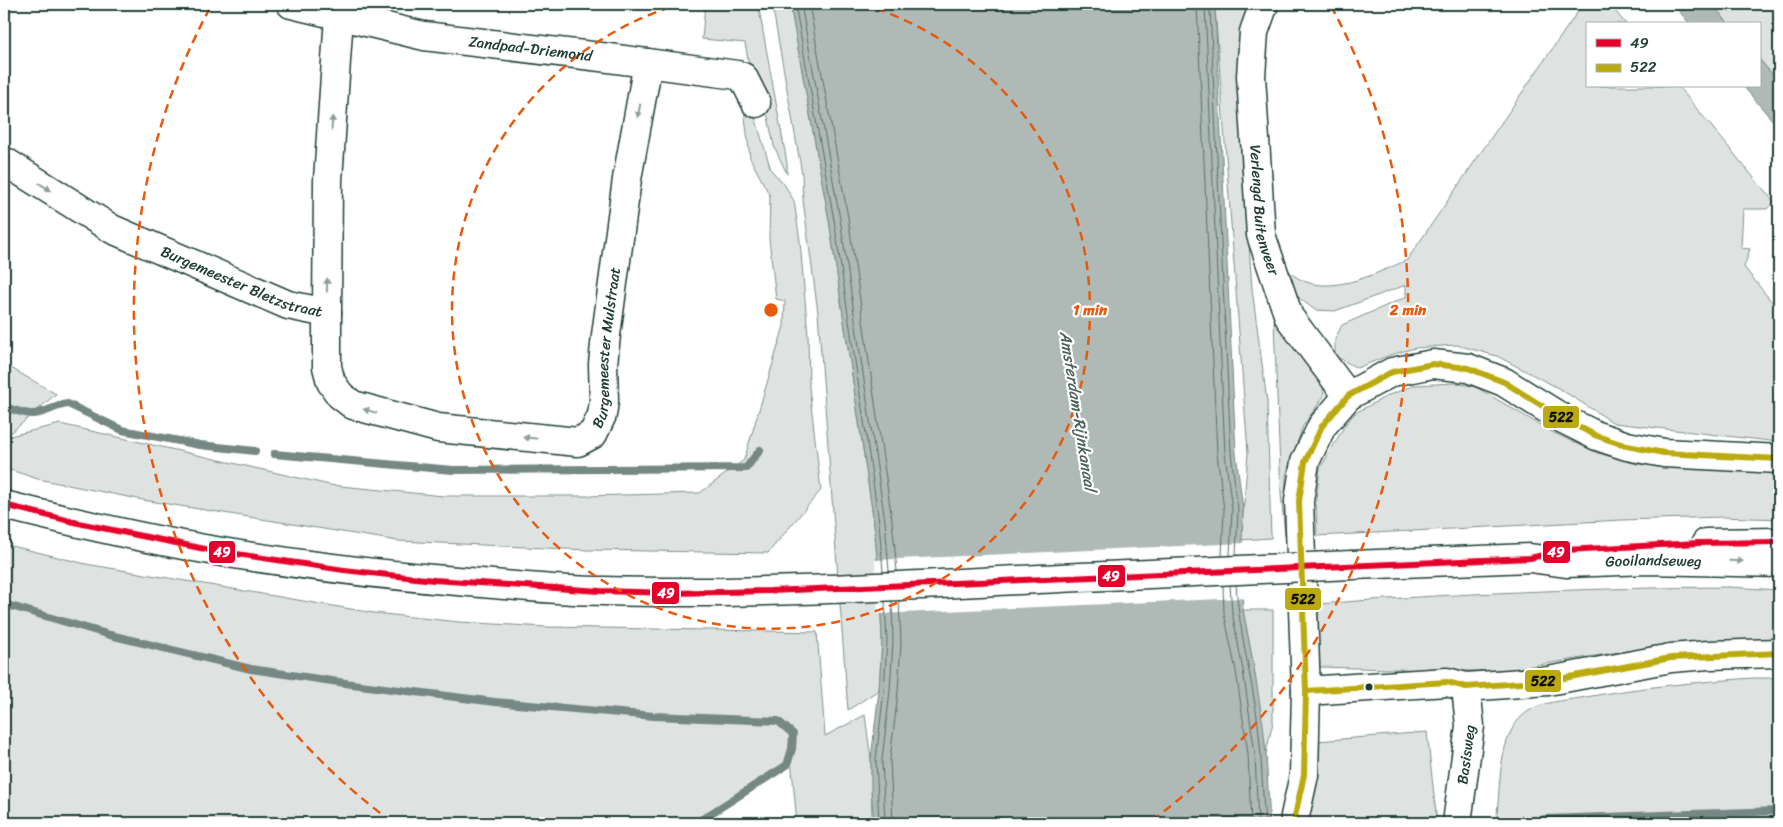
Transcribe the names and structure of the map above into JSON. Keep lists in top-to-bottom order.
{
  "streets": {
    "street": [
      "Zandpad-Driemond",
      "Verlengd Buitenveer",
      "Burgemeester Bletzstraat",
      "Burgemeester Mulstraat",
      "Gooilandseweg",
      "Basisweg"
    ]
  },
  "crossings": [
    ["Zandpad-Driemond", "Burgemeester Bletzstraat"],
    ["Zandpad-Driemond", "Burgemeester Mulstraat"],
    ["Burgemeester Bletzstraat", "Burgemeester Mulstraat"]
  ],
  "water": ["Amsterdam-Rijnkanaal"],
  "lines": ["transit line 522", "transit line 49"],
  "legend": ["49", "522"],
  "rings": ["1 min", "2 min"]
}
